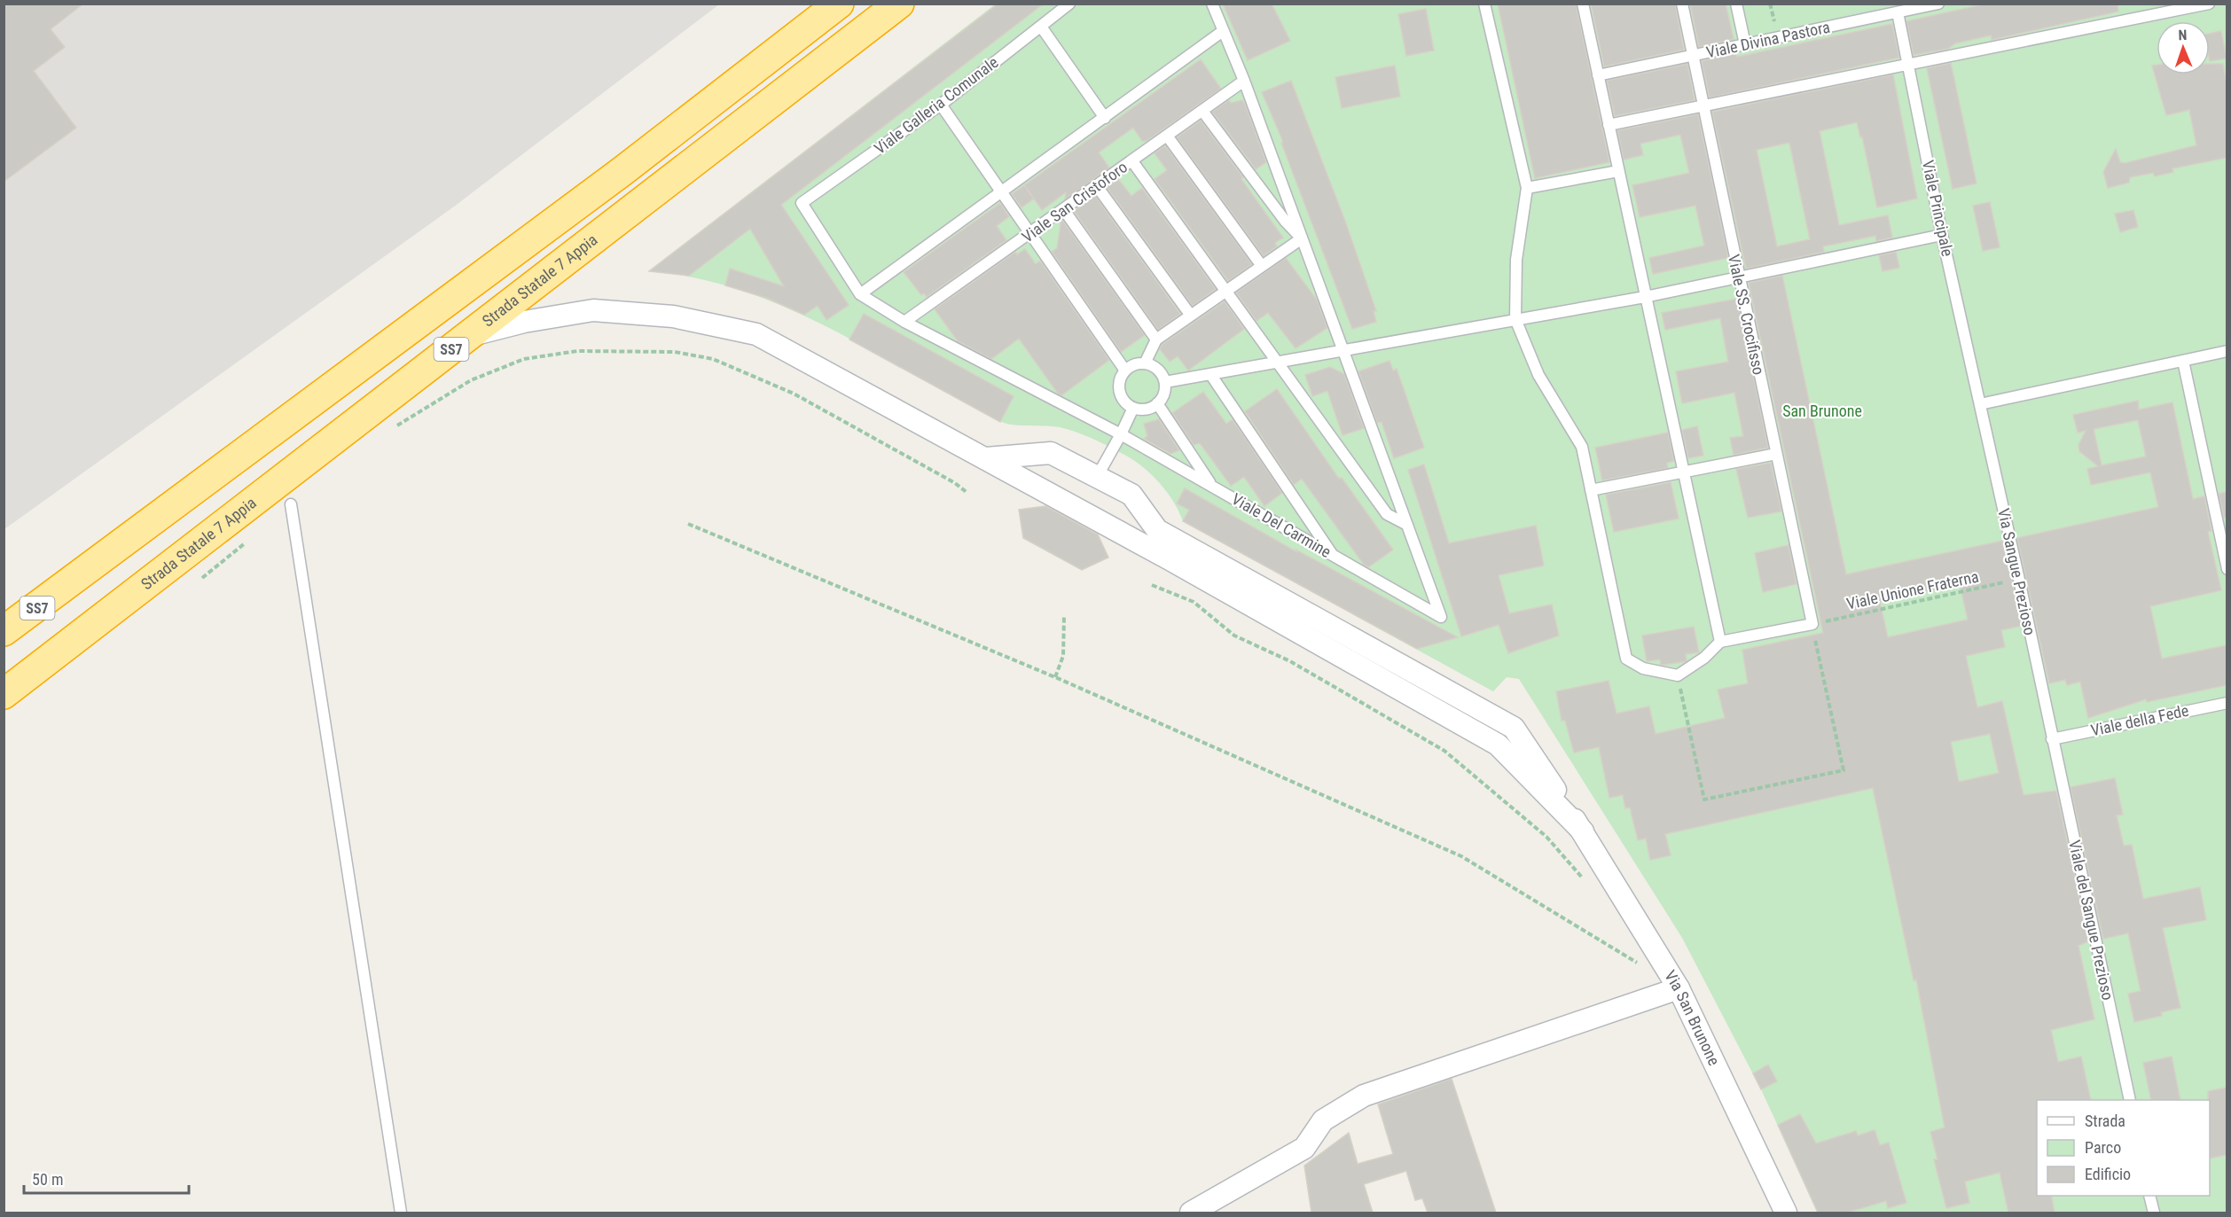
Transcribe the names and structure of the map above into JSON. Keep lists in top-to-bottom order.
{
  "streets": {
    "highway": ["Strada Statale 7 Appia", "SS7"],
    "street": ["Via San Brunone"],
    "lane": [
      "Viale Divina Pastora",
      "Viale Galleria Comunale",
      "Viale San Cristoforo",
      "Viale Principale",
      "Viale SS. Crocifisso",
      "Viale Del Carmine",
      "Via Sangue Prezioso",
      "Viale della Fede",
      "Viale del Sangue Prezioso"
    ],
    "path": ["Viale Unione Fraterna"]
  },
  "crossings": [
    ["Viale Divina Pastora", "Viale Principale"],
    ["Viale Divina Pastora", "Viale SS. Crocifisso"],
    ["Viale Galleria Comunale", "Viale Del Carmine"],
    ["Viale San Cristoforo", "Viale Del Carmine"],
    ["Viale Principale", "Via Sangue Prezioso"],
    ["Viale SS. Crocifisso", "Viale Unione Fraterna"],
    ["Via Sangue Prezioso", "Viale Unione Fraterna"],
    ["Via Sangue Prezioso", "Viale della Fede"],
    ["Via Sangue Prezioso", "Viale del Sangue Prezioso"],
    ["Viale della Fede", "Viale del Sangue Prezioso"]
  ],
  "parks": ["San Brunone"],
  "legend": ["Strada", "Parco", "Edificio"],
  "scale_bar": "50 m",
  "north": "top"
}
